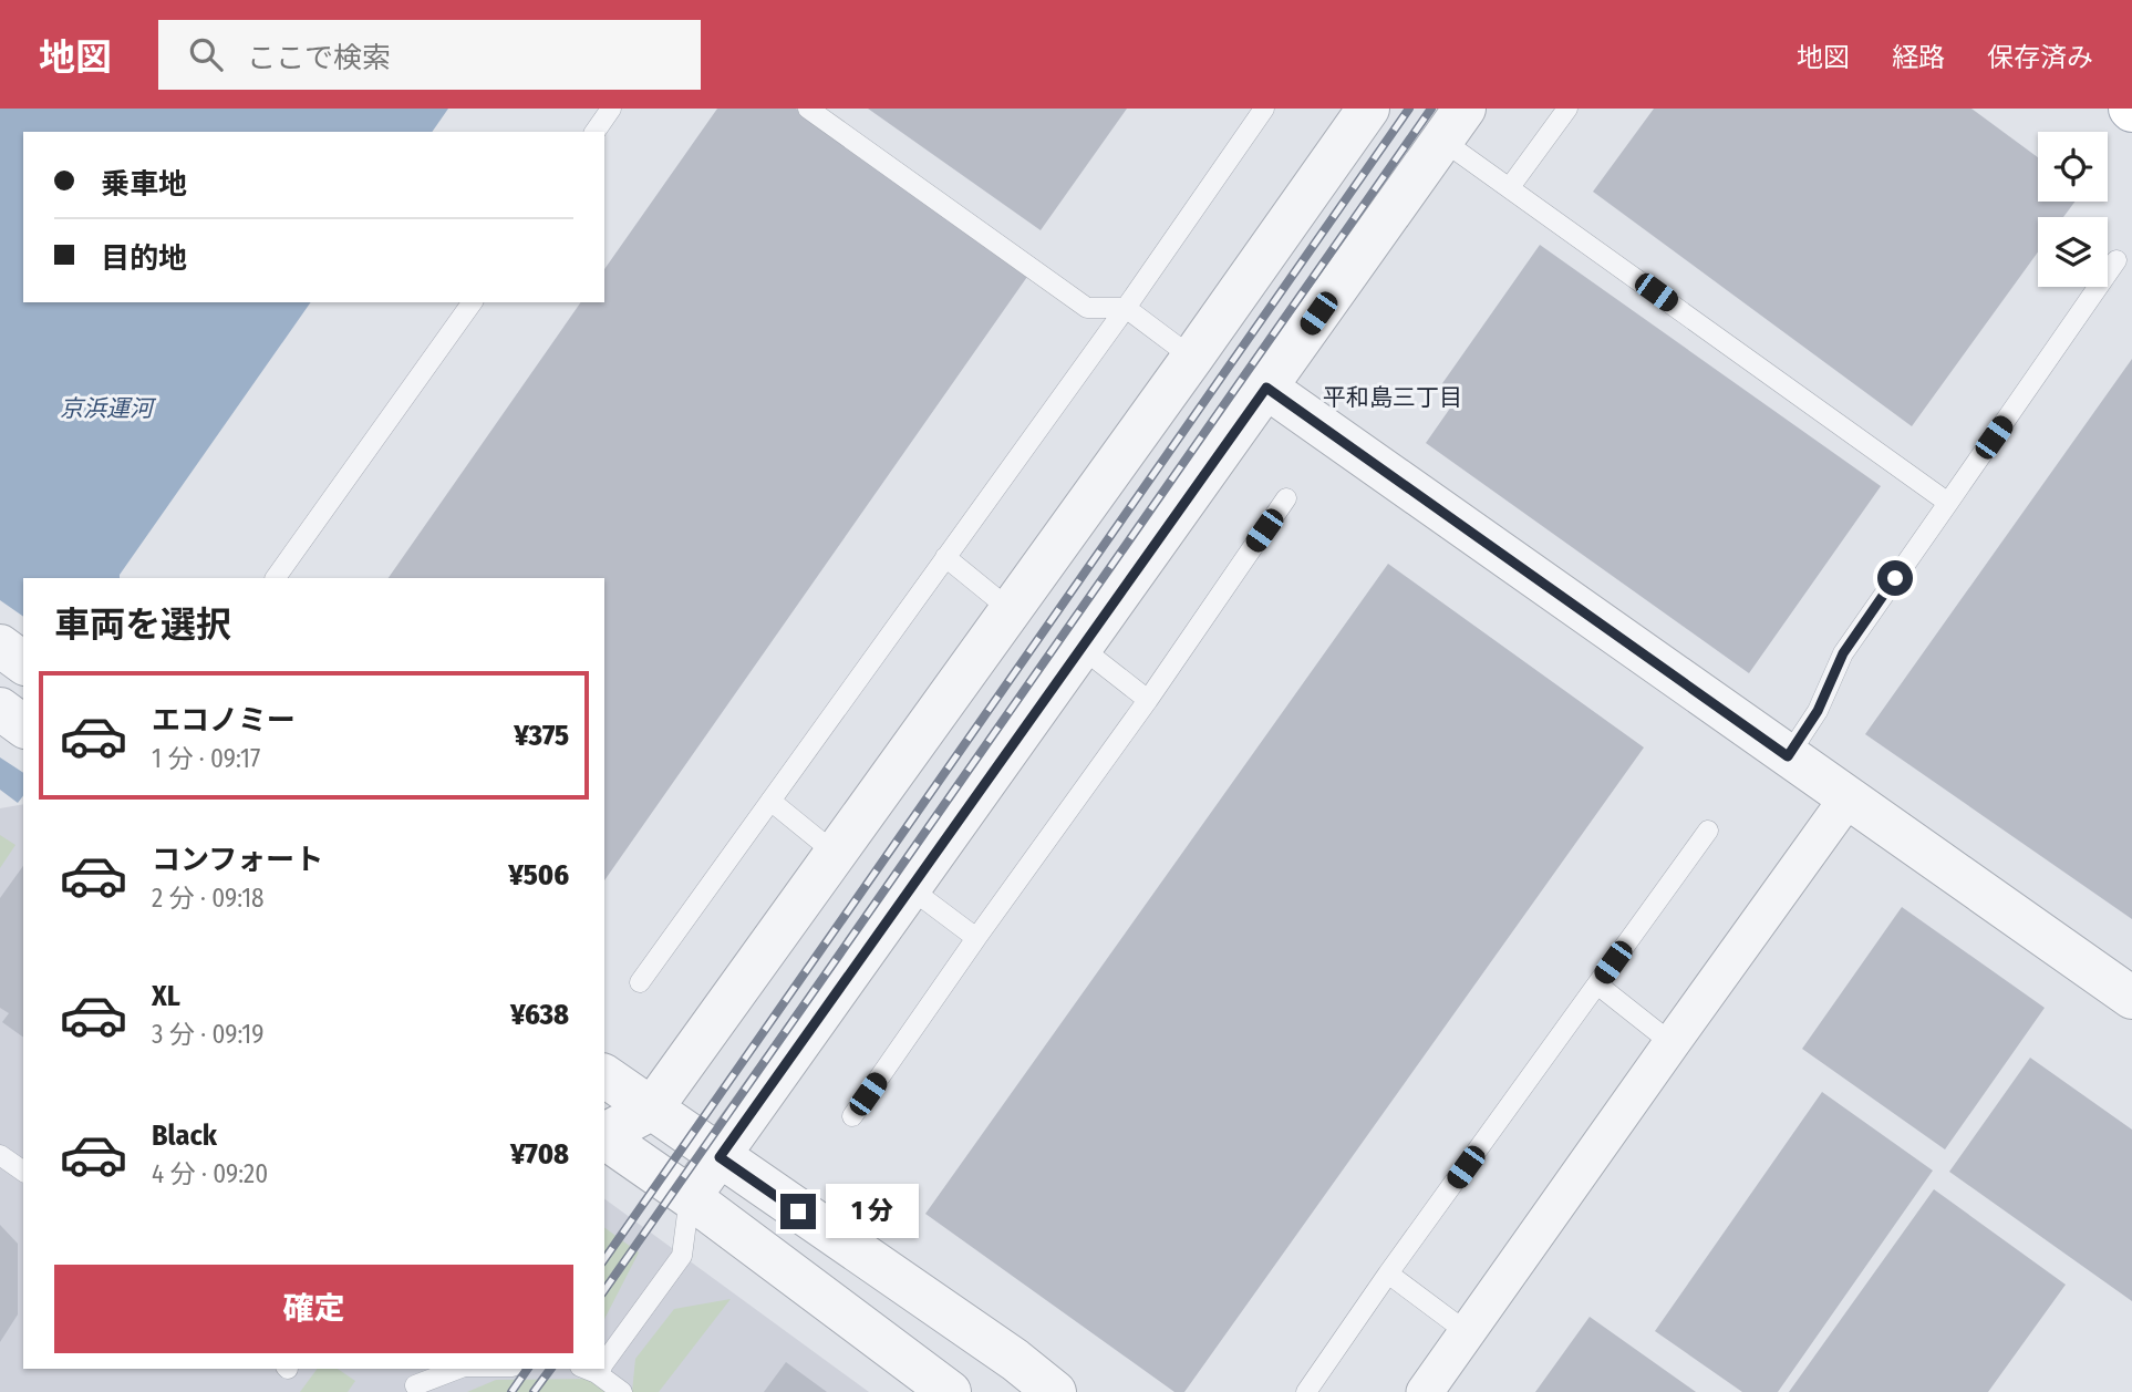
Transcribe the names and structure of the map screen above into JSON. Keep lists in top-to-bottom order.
{
  "districts": ["平和島三丁目"],
  "water": ["京浜運河"],
  "page": {
    "header": "地図",
    "search": "ここで検索",
    "nav": ["地図", "経路", "保存済み"],
    "banner": ["乗車地", "目的地"],
    "heading": "車両を選択",
    "list": [
      {
        "name": "エコノミー",
        "note": "1 分 · 09:17",
        "value": "¥375"
      },
      {
        "name": "コンフォート",
        "note": "2 分 · 09:18",
        "value": "¥506"
      },
      {
        "name": "XL",
        "note": "3 分 · 09:19",
        "value": "¥638"
      },
      {
        "name": "Black",
        "note": "4 分 · 09:20",
        "value": "¥708"
      }
    ],
    "bubble": "1 分",
    "buttons": "確定"
  }
}
